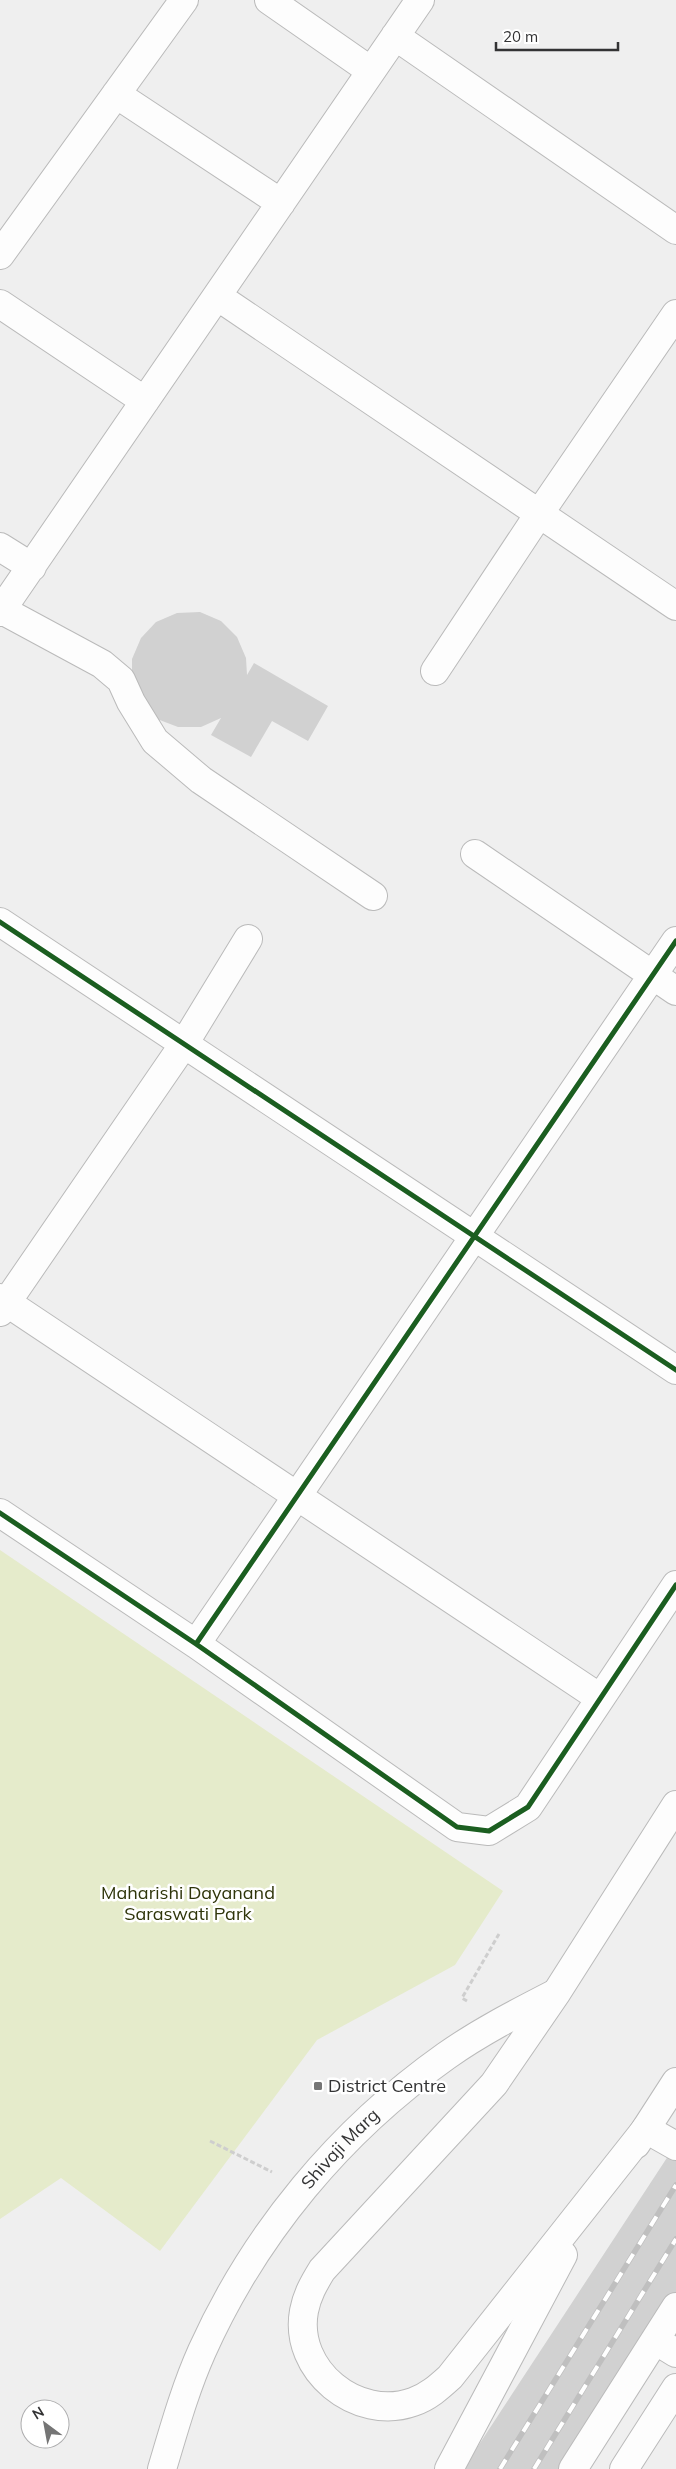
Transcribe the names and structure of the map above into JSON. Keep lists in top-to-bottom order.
{
  "streets": {
    "street": ["Shivaji Marg"]
  },
  "parks": ["Maharishi Dayanand Saraswati Park"],
  "places": {
    "transit": ["District Centre"]
  },
  "scale_bar": "20 m",
  "north": "top left"
}
